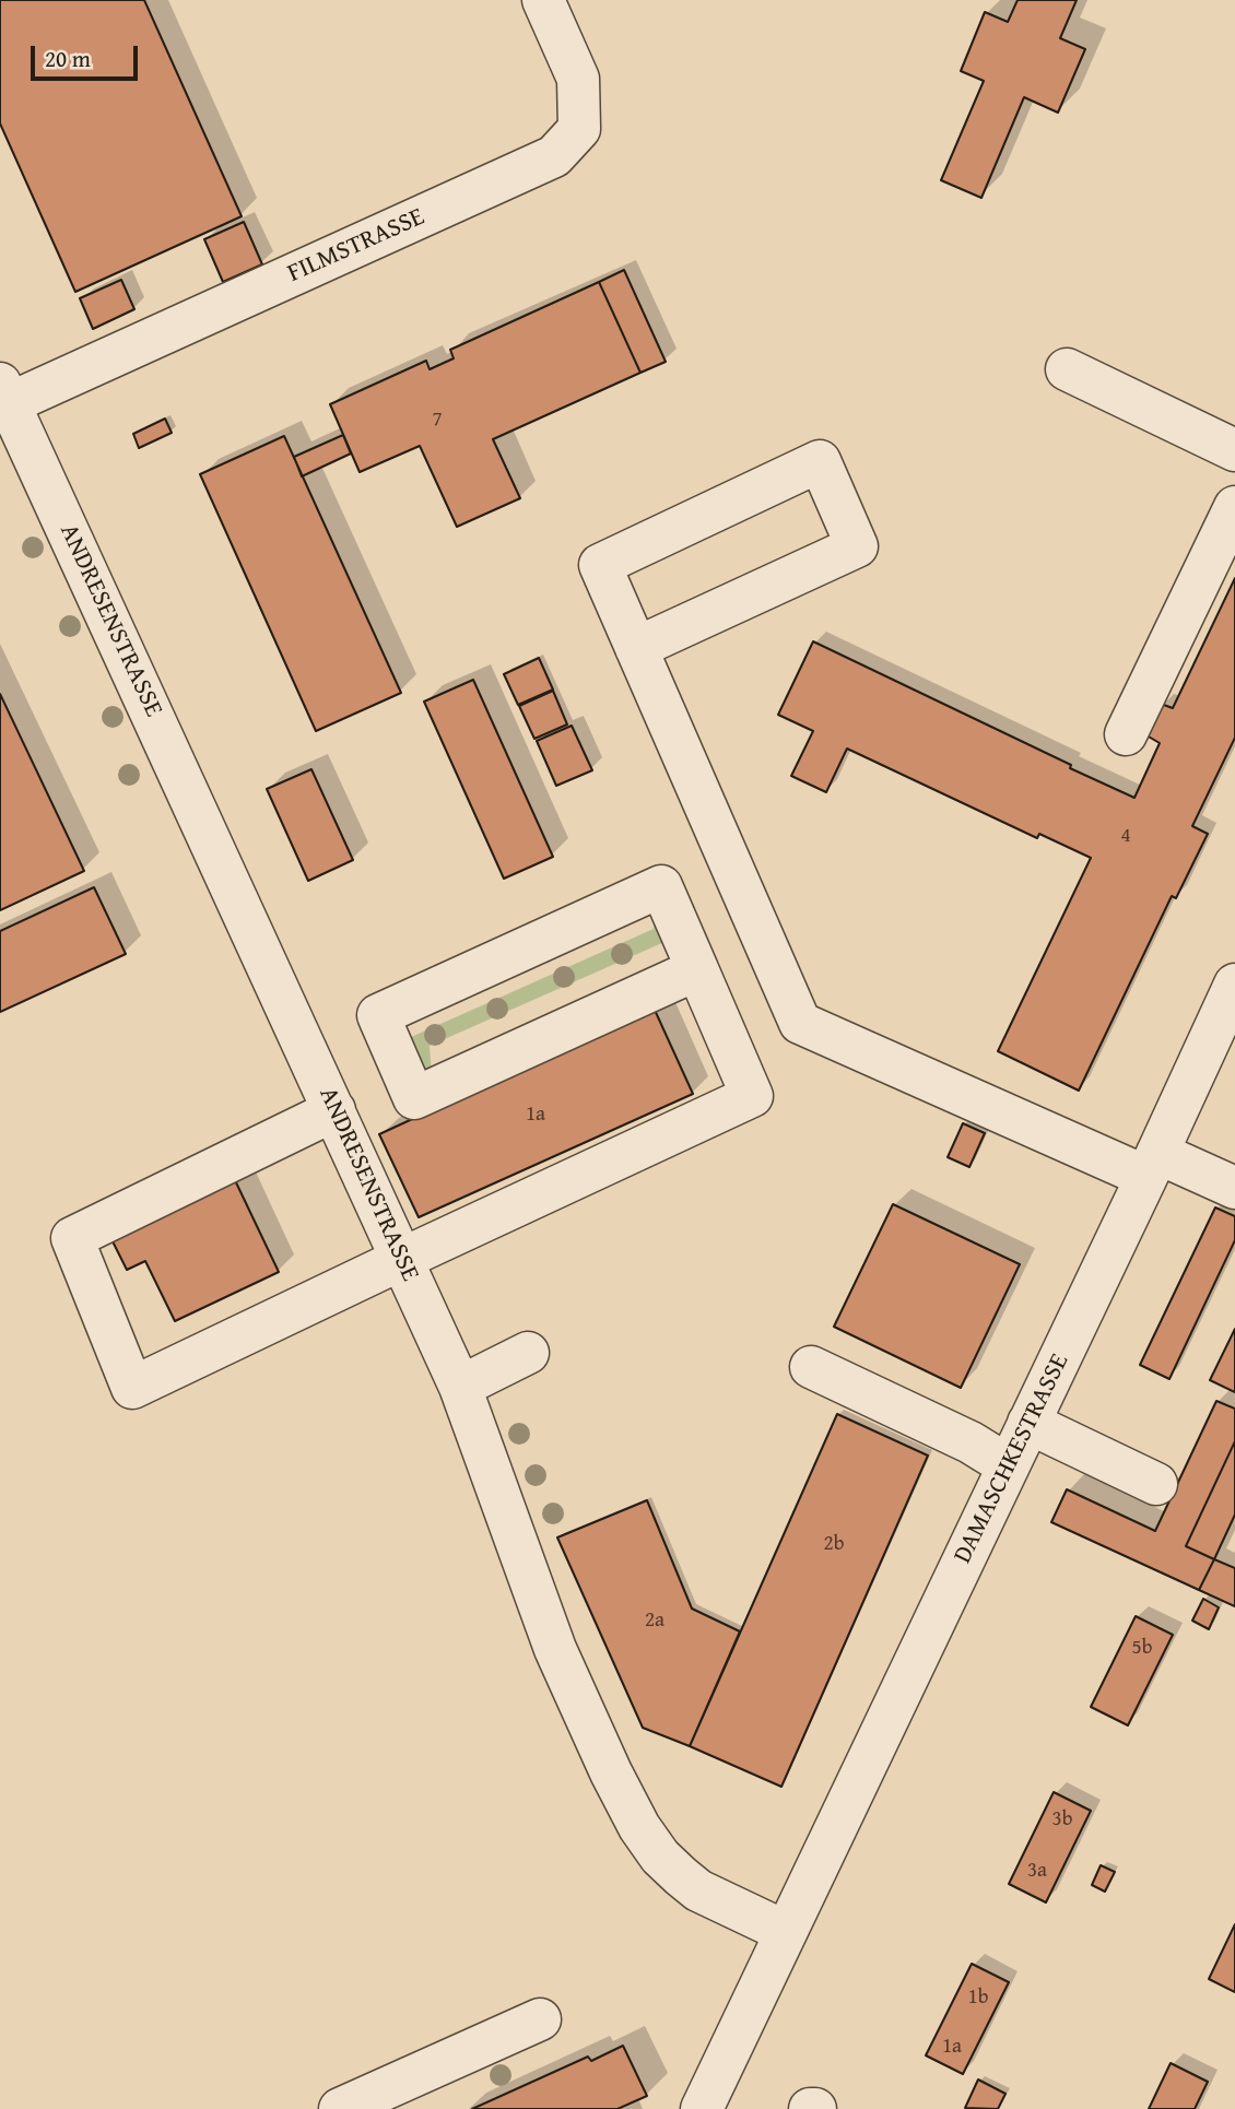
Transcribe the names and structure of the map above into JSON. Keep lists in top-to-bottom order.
{
  "streets": {
    "street": ["FILMSTRASSE", "ANDRESENSTRASSE", "DAMASCHKESTRASSE"]
  },
  "crossings": [
    ["FILMSTRASSE", "ANDRESENSTRASSE"],
    ["ANDRESENSTRASSE", "DAMASCHKESTRASSE"]
  ],
  "house_numbers": [
    "7",
    "4",
    "1a",
    "2b",
    "2a",
    "5b",
    "3b",
    "3a",
    "1b",
    "1a"
  ],
  "scale_bar": "20 m"
}
